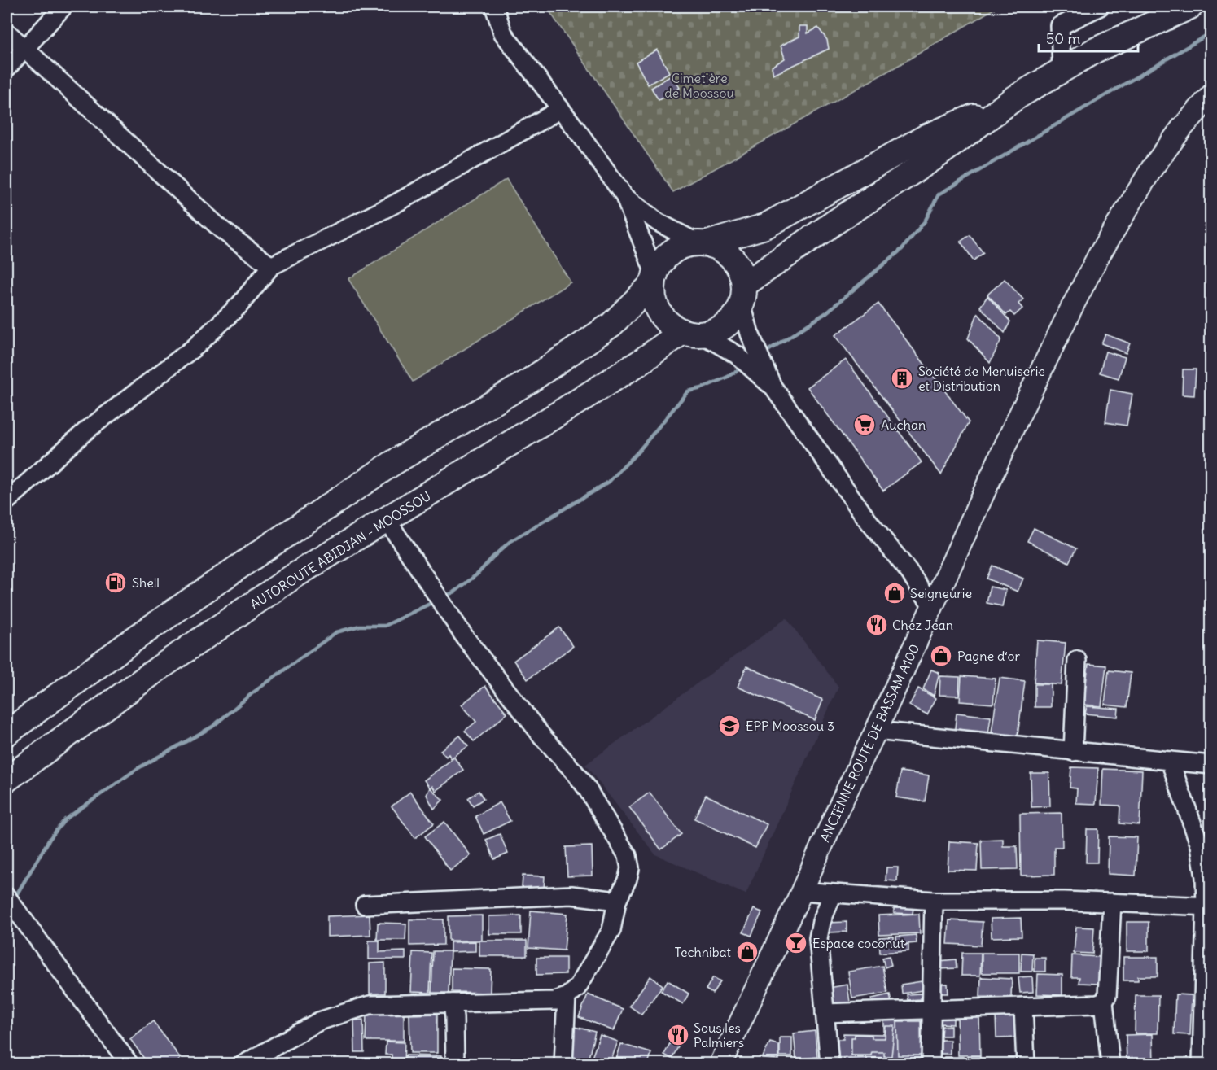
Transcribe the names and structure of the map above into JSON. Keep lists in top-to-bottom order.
{
  "streets": {
    "highway": ["AUTOROUTE ABIDJAN - MOOSSOU"],
    "main road": ["ANCIENNE ROUTE DE BASSAM A100"]
  },
  "parks": ["Cimetière de Moossou"],
  "places": {
    "building": ["Société de Menuiserie et Distribution"],
    "supermarket": ["Auchan"],
    "fuel station": ["Shell"],
    "shop": ["Seigneurie", "Pagne d‘or", "Technibat"],
    "restaurant": ["Chez Jean", "Sous les Palmiers"],
    "school or university": ["EPP Moossou 3"],
    "bar": ["Espace coconut"]
  },
  "scale_bar": "50 m"
}
